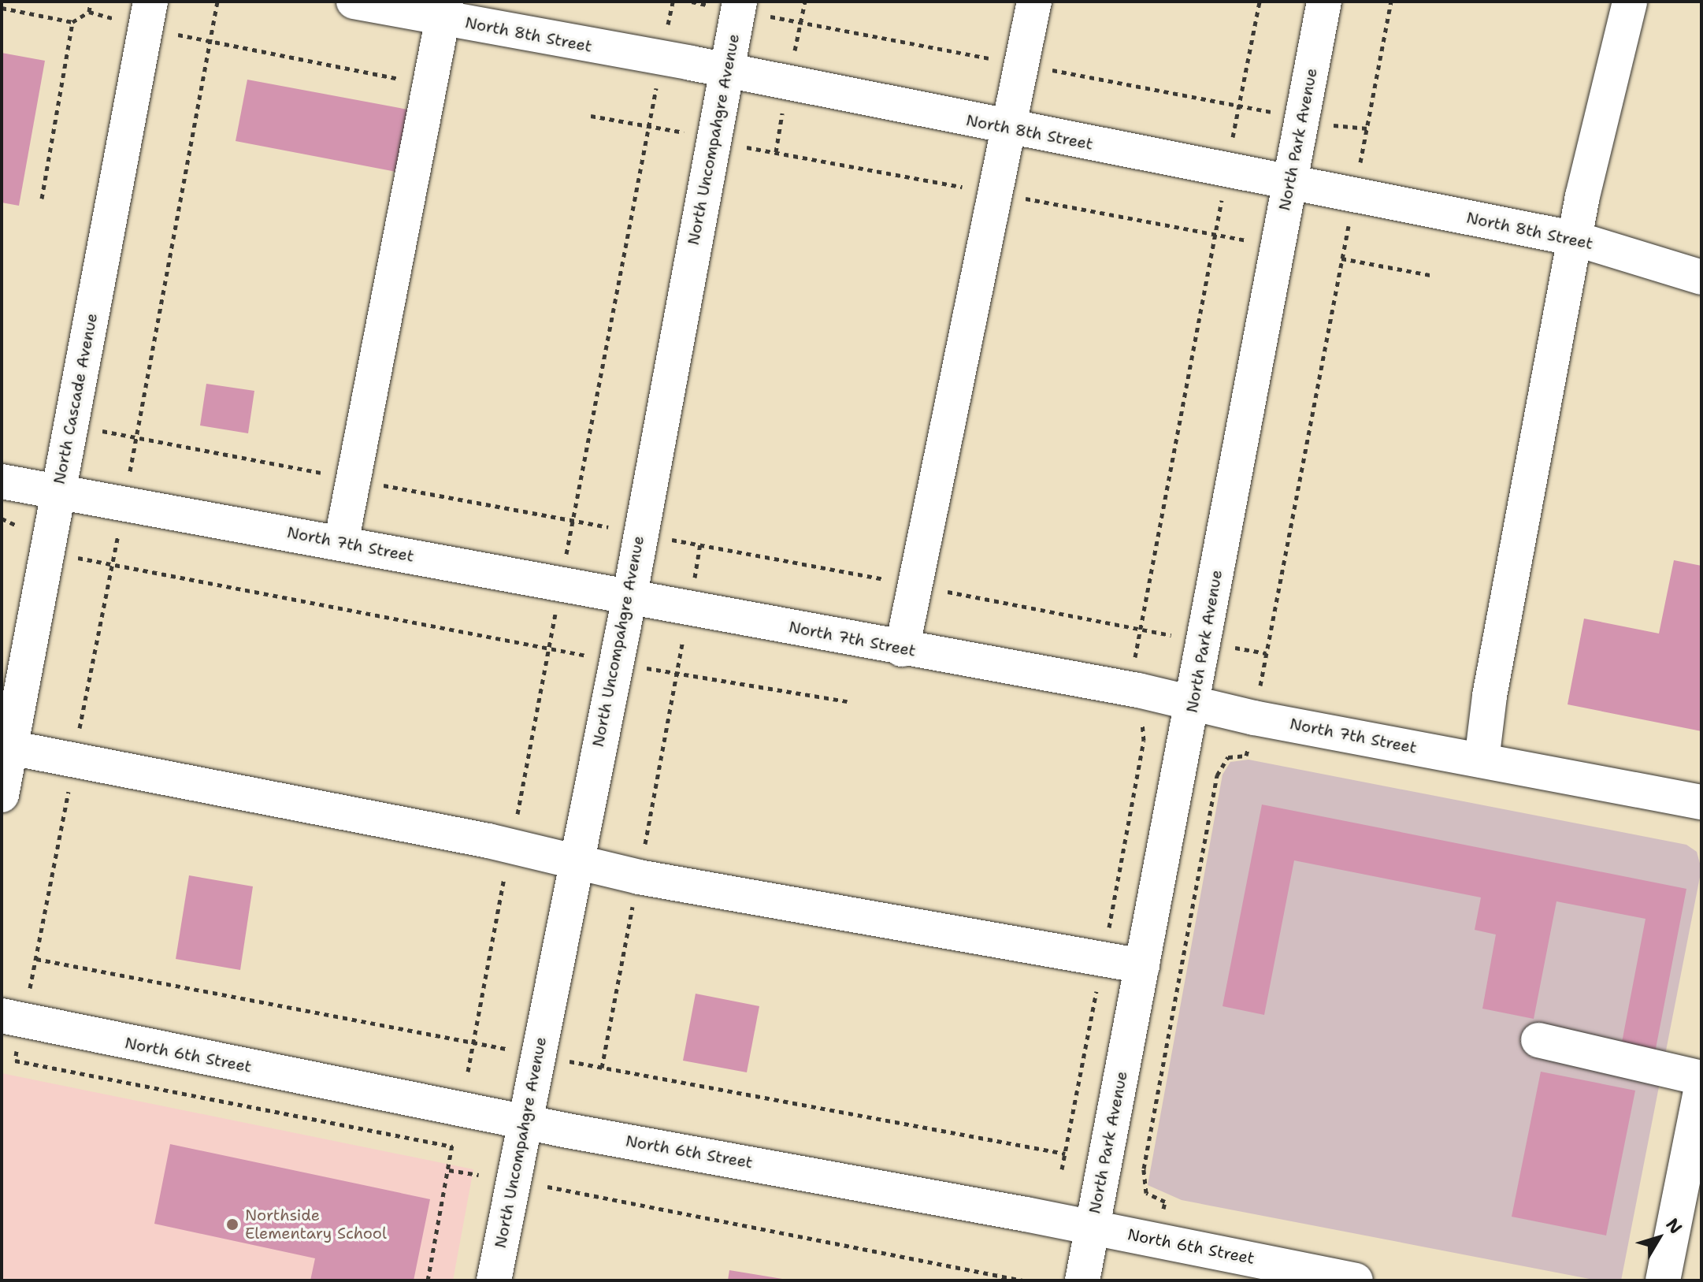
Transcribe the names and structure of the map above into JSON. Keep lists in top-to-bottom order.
{
  "streets": {
    "street": [
      "North 8th Street",
      "North Uncompahgre Avenue",
      "North Park Avenue",
      "North Cascade Avenue",
      "North 7th Street",
      "North 6th Street"
    ]
  },
  "crossings": [
    ["North 8th Street", "North Uncompahgre Avenue"],
    ["North 8th Street", "North Park Avenue"],
    ["North Uncompahgre Avenue", "North 7th Street"],
    ["North Uncompahgre Avenue", "North 6th Street"],
    ["North Park Avenue", "North 7th Street"],
    ["North Park Avenue", "North 6th Street"],
    ["North Cascade Avenue", "North 7th Street"]
  ],
  "places": ["Northside Elementary School"],
  "north": "top right"
}
